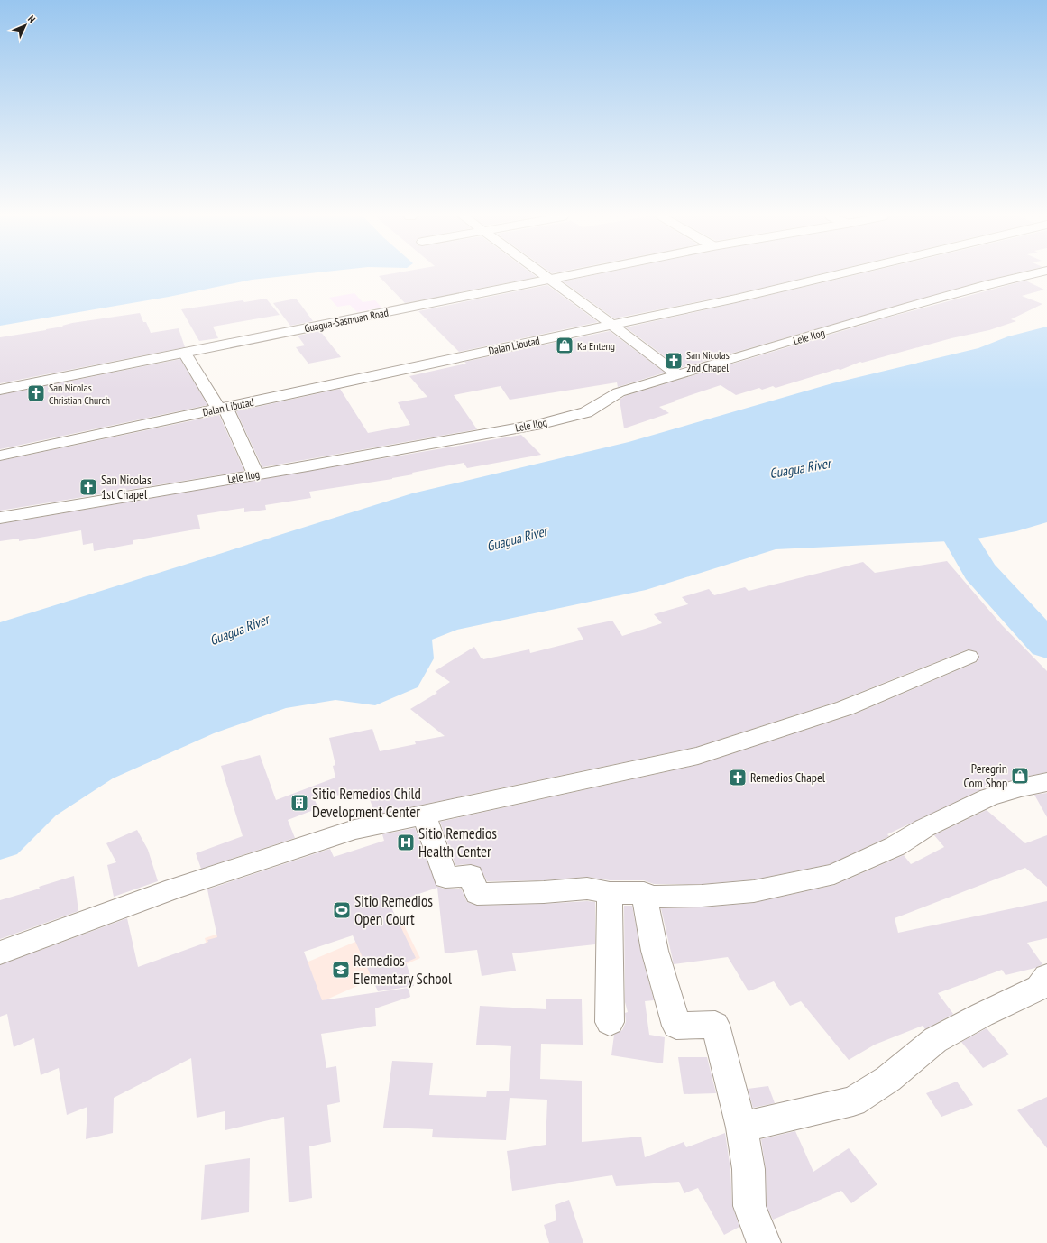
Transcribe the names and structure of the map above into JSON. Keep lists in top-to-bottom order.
{
  "streets": {
    "street": ["Guagua-Sasmuan Road", "Lele Ilog", "Dalan Libutad"]
  },
  "water": ["Guagua River"],
  "places": {
    "shop": ["Ka Enteng", "Peregrin Com Shop"],
    "church": [
      "San Nicolas 2nd Chapel",
      "San Nicolas Christian Church",
      "San Nicolas 1st Chapel",
      "Remedios Chapel"
    ],
    "building": ["Sitio Remedios Child Development Center"],
    "hospital": ["Sitio Remedios Health Center"],
    "sports": ["Sitio Remedios Open Court"],
    "school or university": ["Remedios Elementary School"]
  },
  "north": "top right"
}
